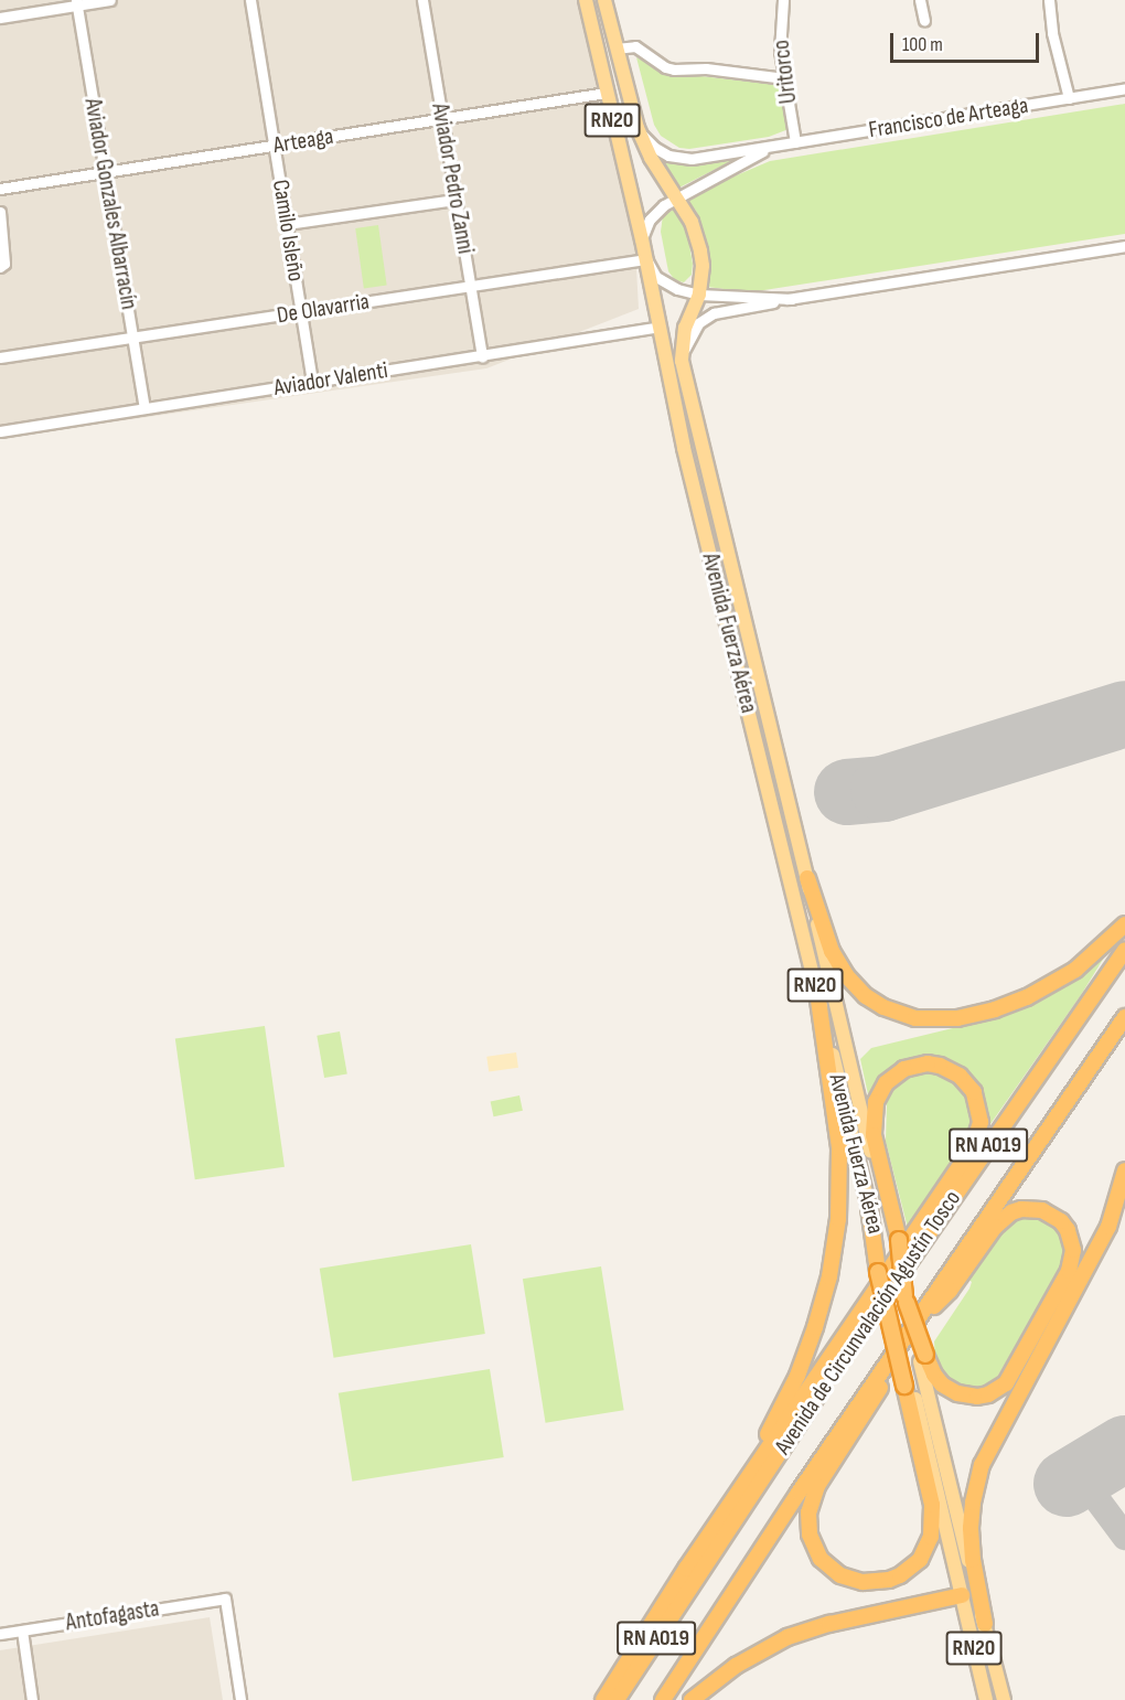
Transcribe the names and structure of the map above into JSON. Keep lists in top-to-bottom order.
{
  "streets": {
    "highway": ["RN A019", "Avenida de Circunvalación Agustín Tosco"],
    "main road": ["RN20", "Avenida Fuerza Aérea"],
    "street": [
      "Uritorco",
      "Francisco de Arteaga",
      "Arteaga",
      "Aviador Pedro Zanni",
      "Aviador Gonzales Albarracín",
      "Camilo Isleño",
      "De Olavarria",
      "Aviador Valenti",
      "Antofagasta"
    ]
  },
  "crossings": [
    ["Uritorco", "Francisco de Arteaga"],
    ["Francisco de Arteaga", "Avenida Fuerza Aérea"],
    ["Arteaga", "Aviador Pedro Zanni"],
    ["Arteaga", "Aviador Gonzales Albarracín"],
    ["Arteaga", "Camilo Isleño"],
    ["Arteaga", "Avenida Fuerza Aérea"],
    ["Aviador Pedro Zanni", "De Olavarria"],
    ["Aviador Pedro Zanni", "Aviador Valenti"],
    ["Aviador Gonzales Albarracín", "De Olavarria"],
    ["Aviador Gonzales Albarracín", "Aviador Valenti"],
    ["Camilo Isleño", "De Olavarria"],
    ["Camilo Isleño", "Aviador Valenti"],
    ["De Olavarria", "Avenida Fuerza Aérea"],
    ["Aviador Valenti", "Avenida Fuerza Aérea"]
  ],
  "scale_bar": "100 m"
}
